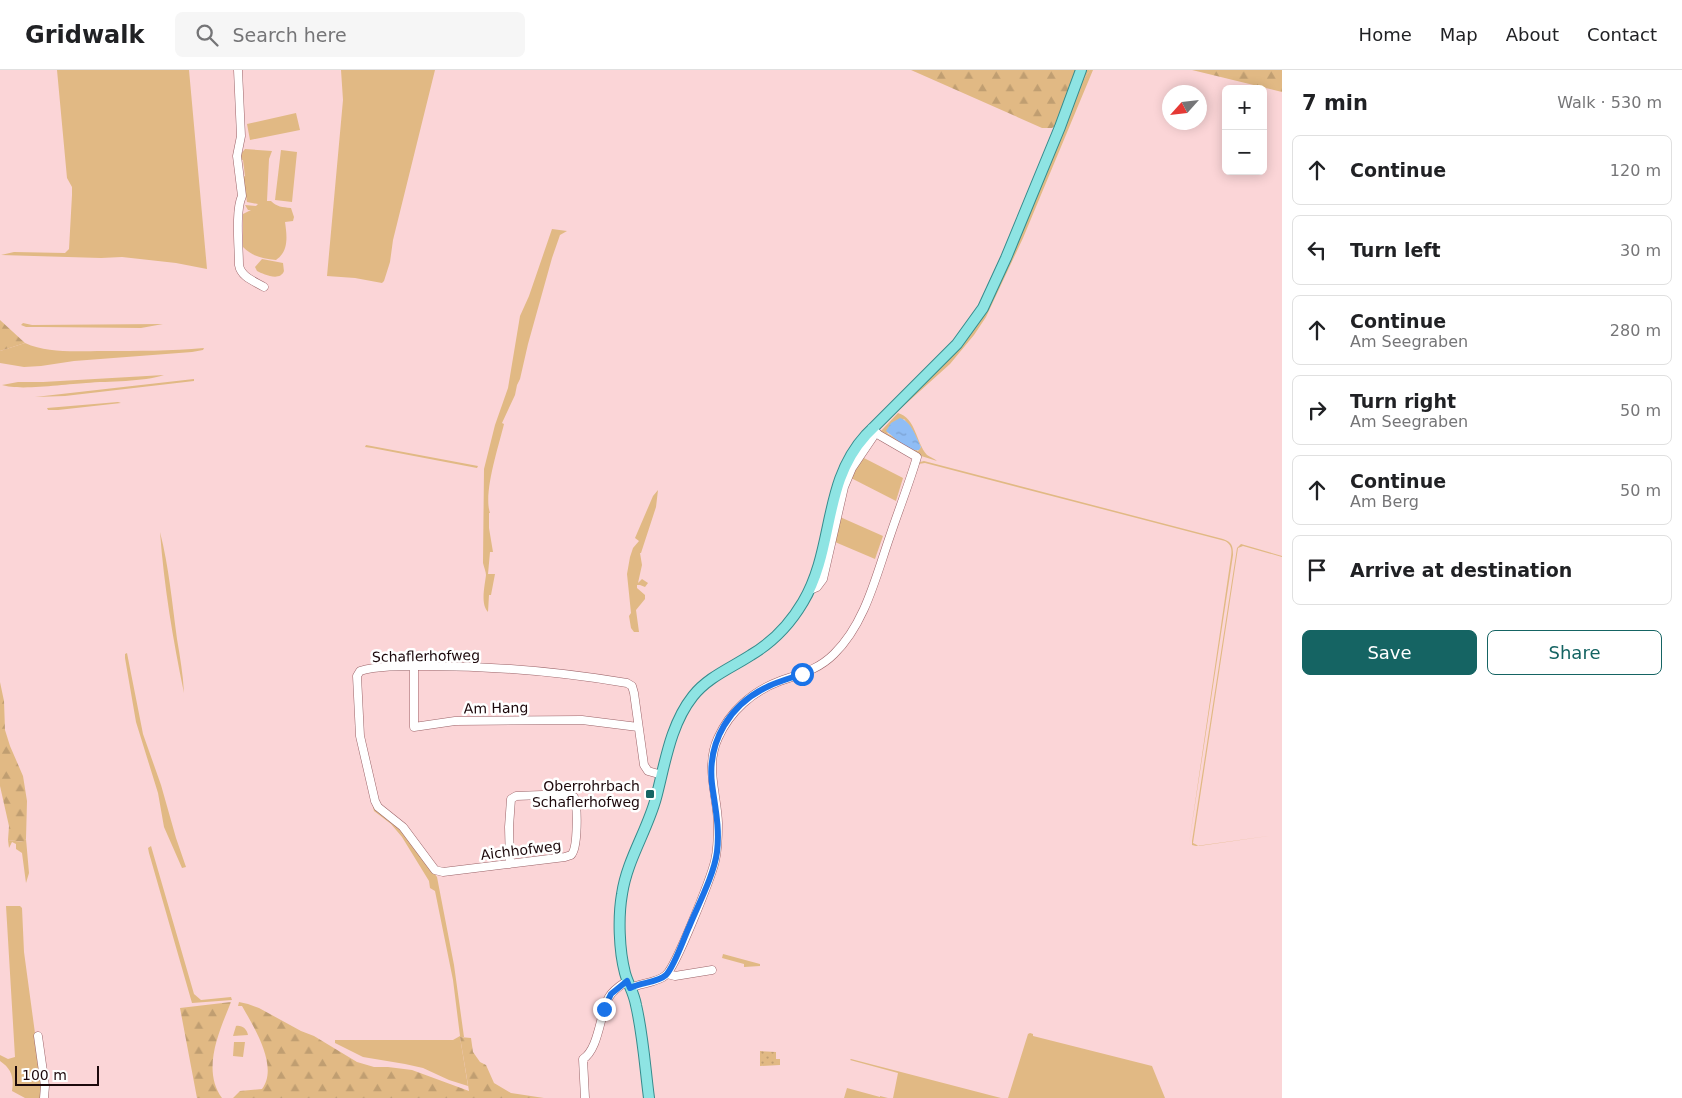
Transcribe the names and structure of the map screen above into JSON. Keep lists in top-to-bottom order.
{
  "streets": {
    "street": ["Schaflerhofweg", "Am Hang", "Aichhofweg"]
  },
  "crossings": [
    ["Schaflerhofweg", "Am Hang"],
    ["Schaflerhofweg", "Aichhofweg"]
  ],
  "places": {
    "transit": ["Oberrohrbach Schaflerhofweg"]
  },
  "scale_bar": "100 m",
  "north": "bottom left",
  "page": {
    "header": "Gridwalk",
    "search": "Search here",
    "nav": [
      "Home",
      "Map",
      "About",
      "Contact"
    ],
    "heading": ["7 min", "Walk · 530 m"],
    "map_buttons": ["+", "−"],
    "list": [
      ["Continue", "120 m"],
      ["Turn left", "30 m"],
      ["Continue", "Am Seegraben", "280 m"],
      ["Turn right", "Am Seegraben", "50 m"],
      ["Continue", "Am Berg", "50 m"],
      "Arrive at destination"
    ],
    "buttons": ["Save", "Share"],
    "scale": "100 m"
  }
}
